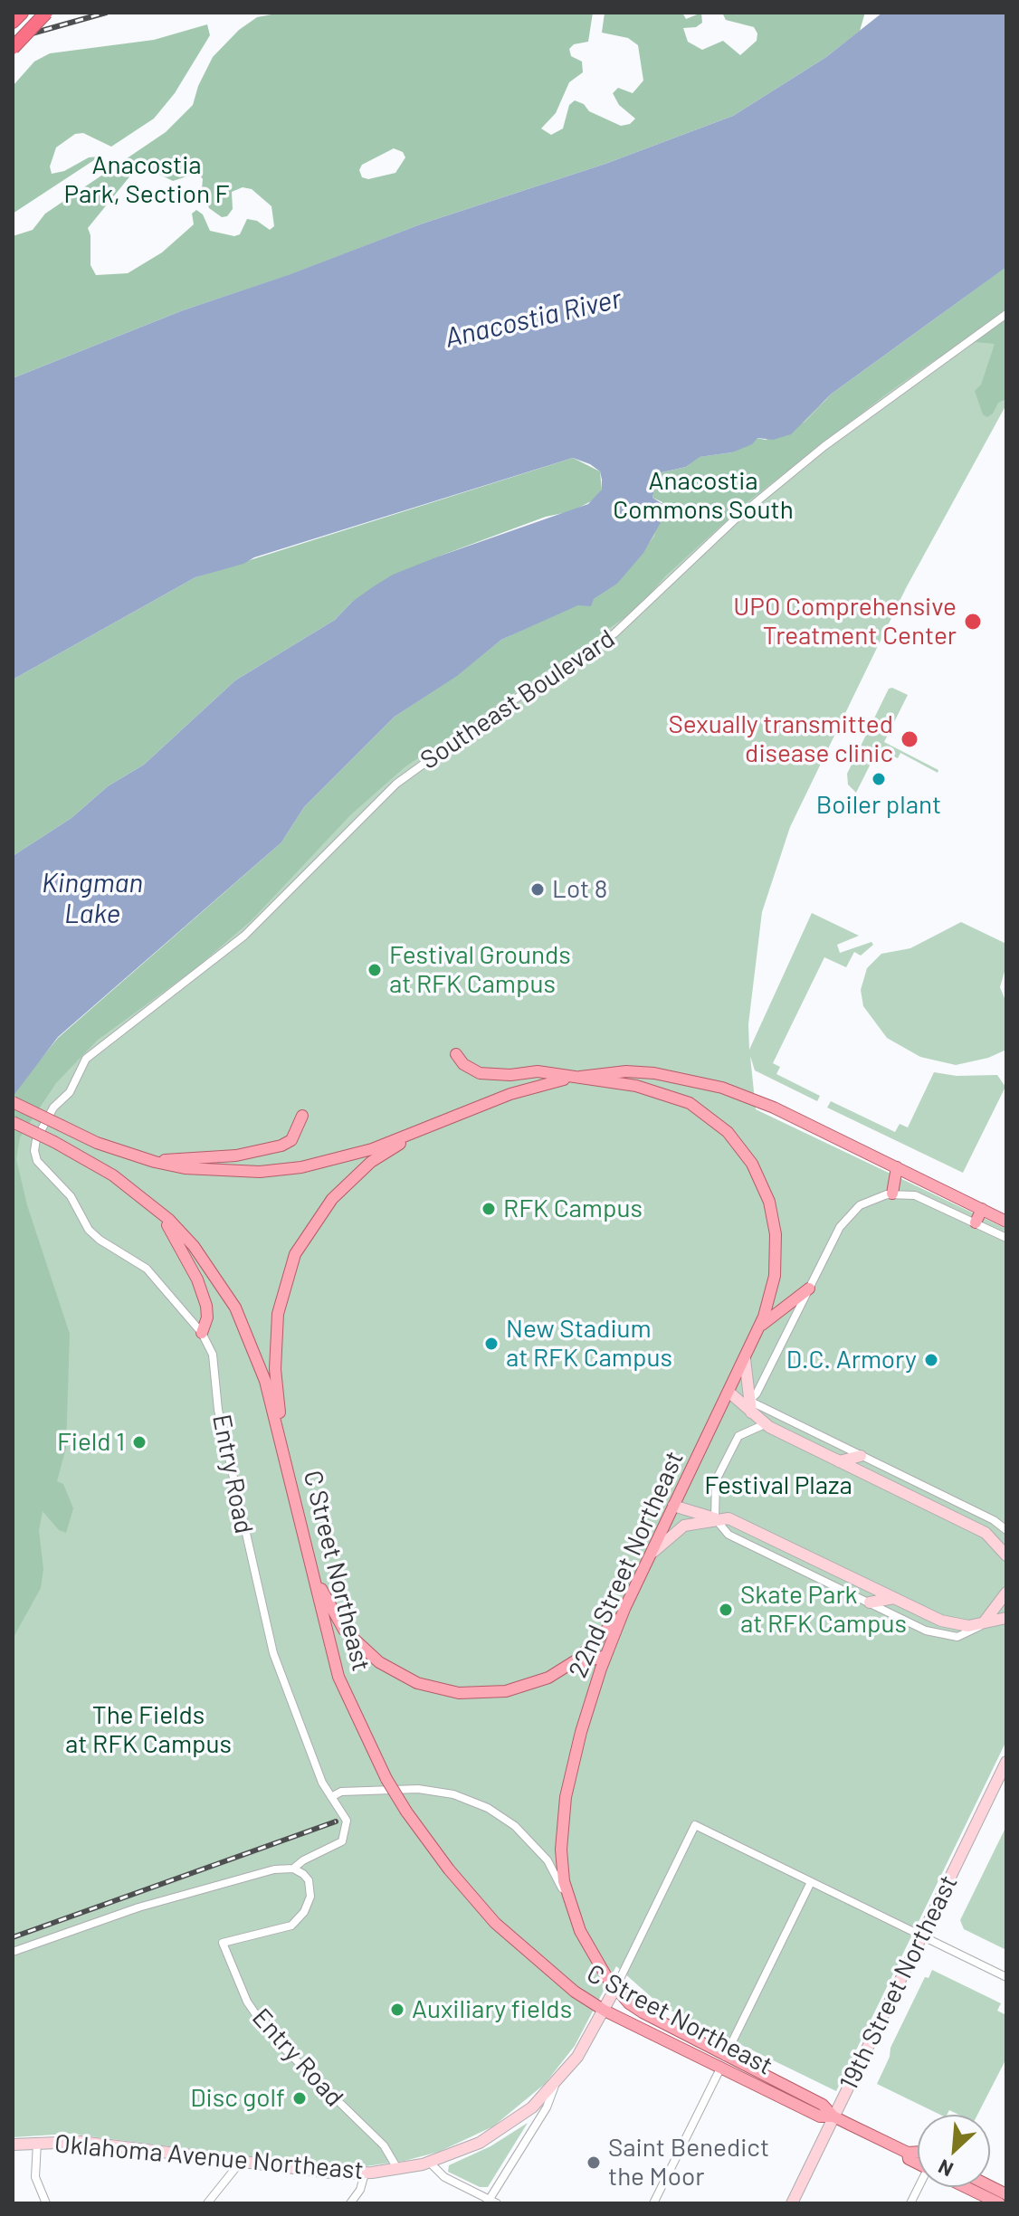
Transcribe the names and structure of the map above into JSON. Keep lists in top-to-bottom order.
{
  "streets": {
    "main road": [
      "22nd Street Northeast",
      "C Street Northeast",
      "19th Street Northeast",
      "Oklahoma Avenue Northeast"
    ],
    "street": ["Southeast Boulevard", "Entry Road"]
  },
  "crossings": [
    ["Southeast Boulevard", "Entry Road"],
    ["Entry Road", "Oklahoma Avenue Northeast"],
    ["22nd Street Northeast", "C Street Northeast"],
    ["22nd Street Northeast", "Oklahoma Avenue Northeast"],
    ["C Street Northeast", "19th Street Northeast"],
    ["C Street Northeast", "Oklahoma Avenue Northeast"]
  ],
  "water": ["Anacostia River", "Kingman Lake"],
  "parks": [
    "Anacostia Park, Section F",
    "Anacostia Commons South",
    "Festival Plaza",
    "The Fields at RFK Campus"
  ],
  "places": [
    "UPO Comprehensive Treatment Center",
    "Sexually transmitted disease clinic",
    "Boiler plant",
    "Lot 8",
    "Festival Grounds at RFK Campus",
    "RFK Campus",
    "New Stadium at RFK Campus",
    "D.C. Armory",
    "Field 1",
    "Skate Park at RFK Campus",
    "Auxiliary fields",
    "Disc golf",
    "Saint Benedict the Moor"
  ],
  "north": "bottom left"
}
